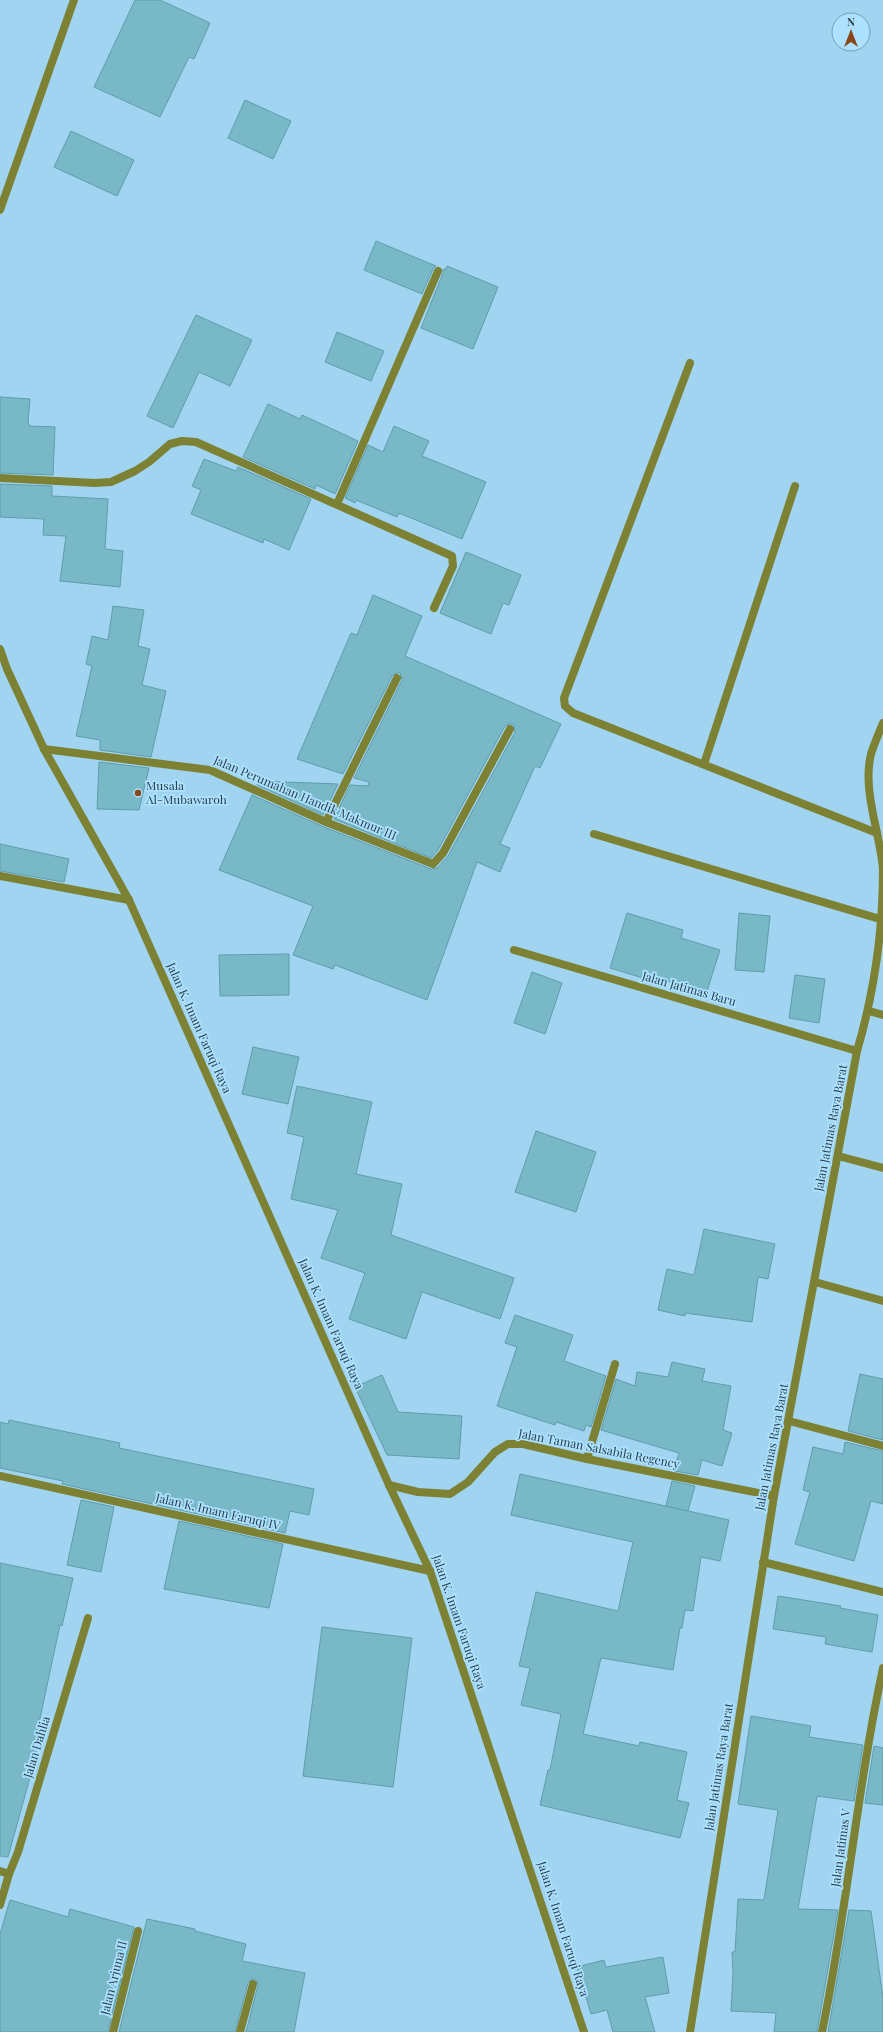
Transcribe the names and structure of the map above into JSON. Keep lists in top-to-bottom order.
{
  "streets": {
    "street": [
      "Jalan Perumahan Handik Makmur III",
      "Jalan Jatimas Baru",
      "Jalan K. Imam Faruqi Raya",
      "Jalan Jatimas Raya Barat",
      "Jalan Taman Salsabila Regency",
      "Jalan K. Imam Faruqi IV",
      "Jalan Dahlia",
      "Jalan Jatimas V",
      "Jalan Arjuna II"
    ]
  },
  "crossings": [
    ["Jalan Perumahan Handik Makmur III", "Jalan K. Imam Faruqi Raya"],
    ["Jalan Jatimas Baru", "Jalan Jatimas Raya Barat"],
    ["Jalan K. Imam Faruqi Raya", "Jalan Taman Salsabila Regency"],
    ["Jalan K. Imam Faruqi Raya", "Jalan K. Imam Faruqi IV"],
    ["Jalan Jatimas Raya Barat", "Jalan Taman Salsabila Regency"]
  ],
  "places": ["Musala Al-Mubawaroh"],
  "north": "top"
}
